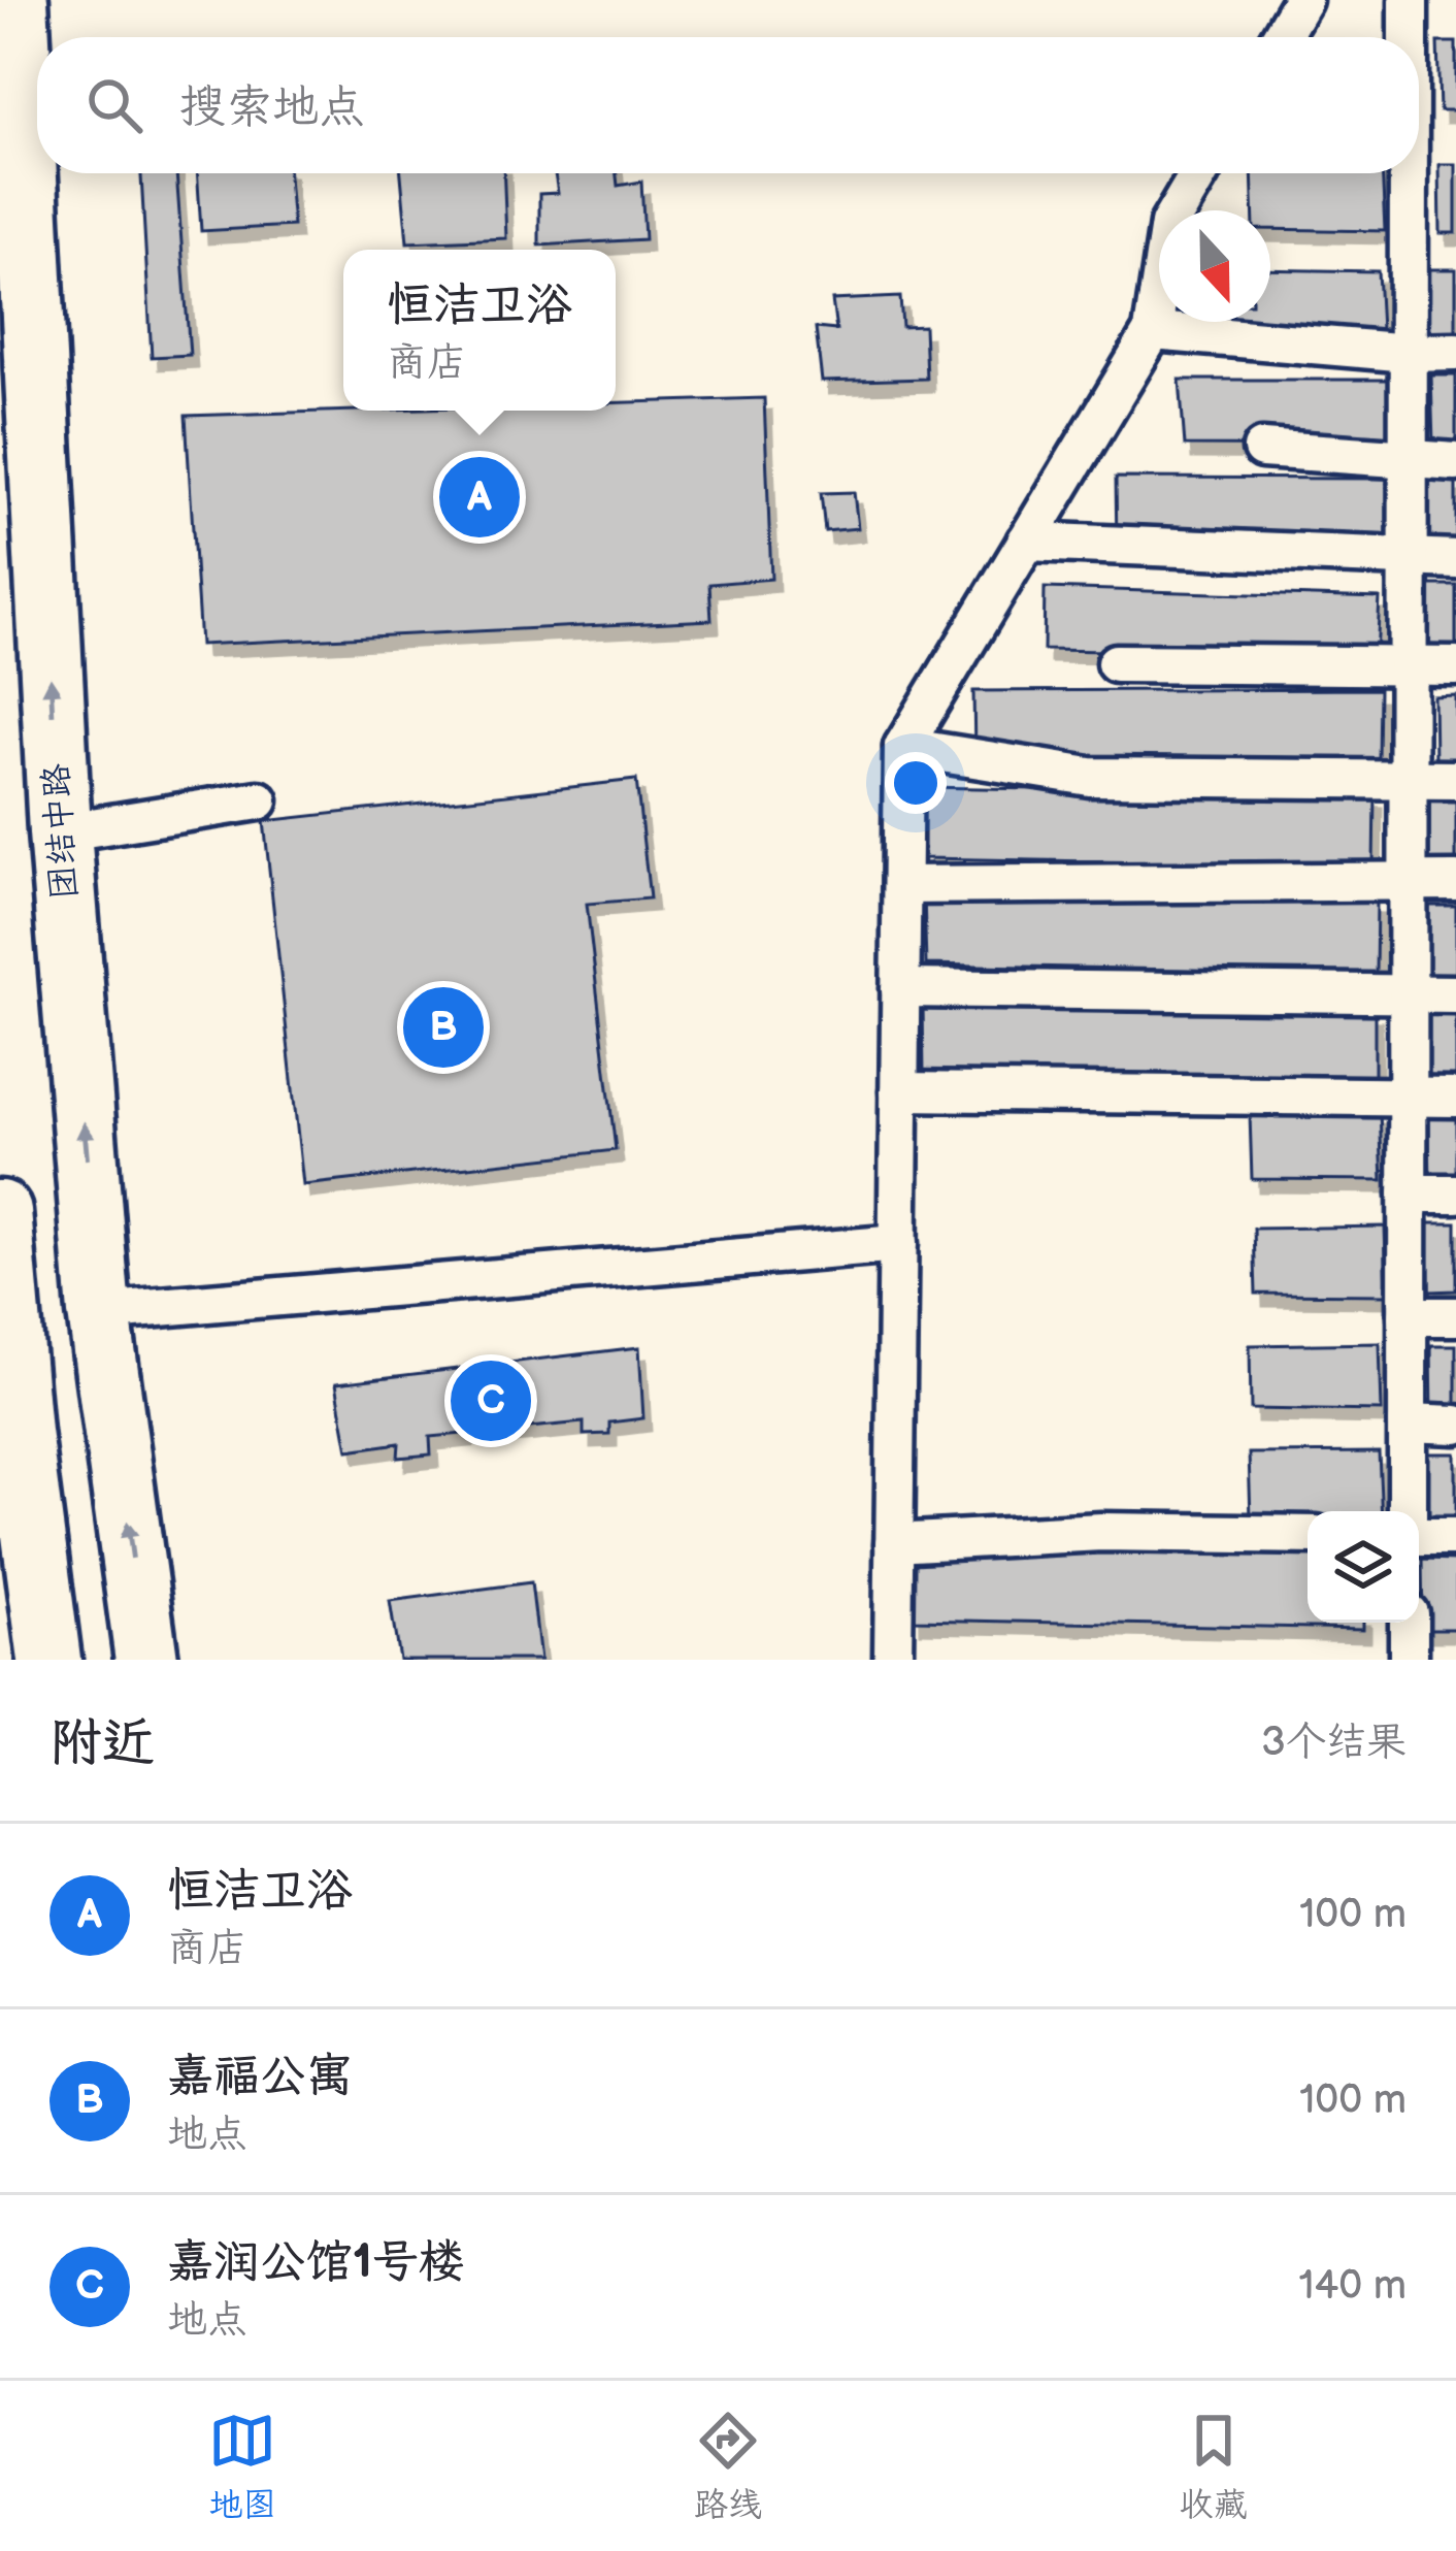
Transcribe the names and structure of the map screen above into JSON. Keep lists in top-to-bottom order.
{
  "streets": {
    "main road": ["团结中路"]
  },
  "one_way": ["团结中路"],
  "north": "bottom",
  "page": {
    "search": "搜索地点",
    "popup": ["恒洁卫浴", "商店"],
    "pins": ["A", "B", "C"],
    "heading": ["附近", "3个结果"],
    "list": [
      {
        "mark": "A",
        "name": "恒洁卫浴",
        "note": "商店",
        "value": "100 m"
      },
      {
        "mark": "B",
        "name": "嘉福公寓",
        "note": "地点",
        "value": "100 m"
      },
      {
        "mark": "C",
        "name": "嘉润公馆1号楼",
        "note": "地点",
        "value": "140 m"
      }
    ],
    "nav": ["地图", "路线", "收藏"]
  }
}
